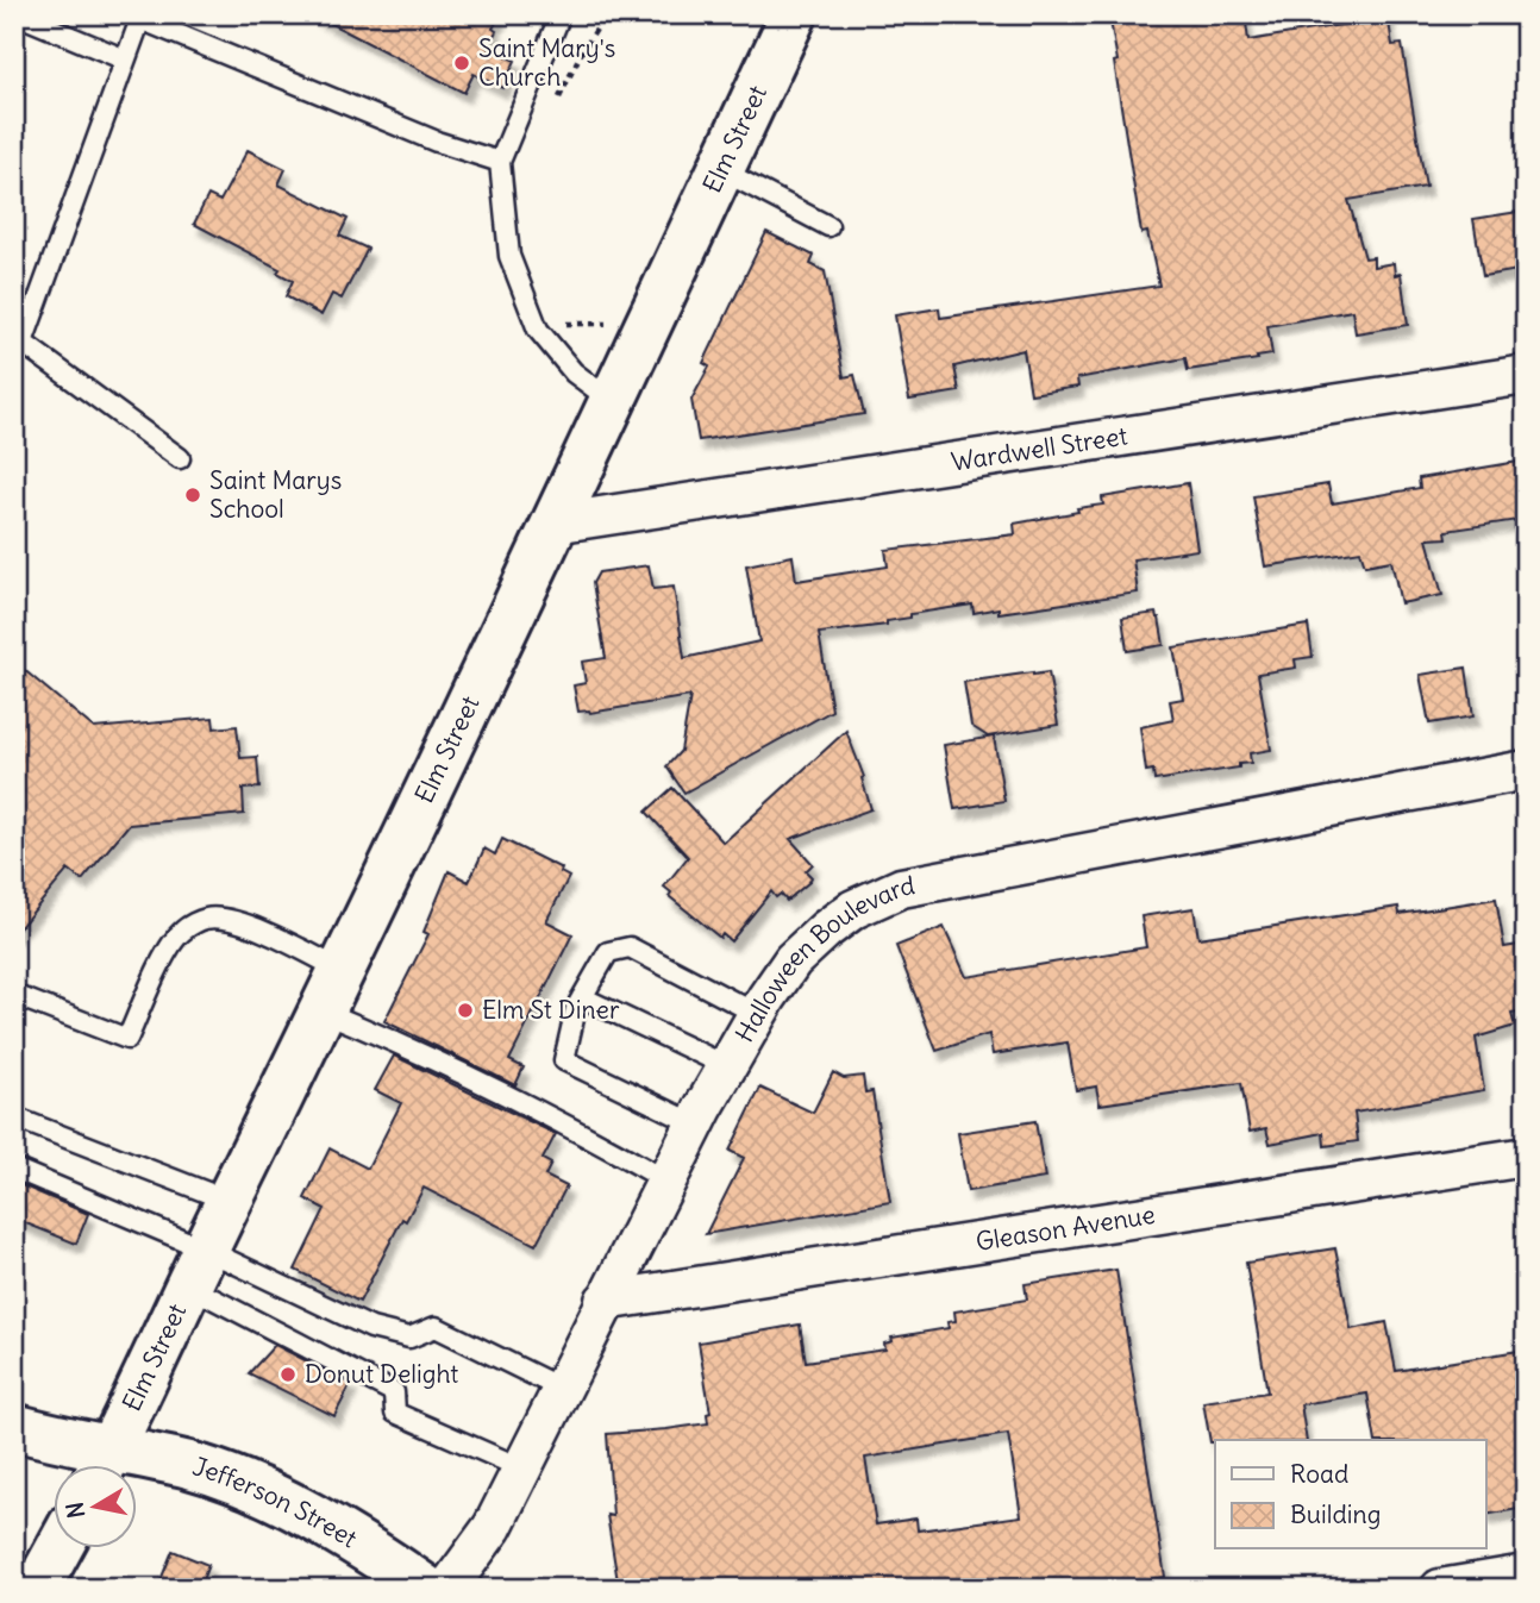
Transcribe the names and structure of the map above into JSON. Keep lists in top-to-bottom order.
{
  "streets": {
    "main road": ["Elm Street", "Jefferson Street"],
    "street": ["Wardwell Street", "Halloween Boulevard", "Gleason Avenue"]
  },
  "crossings": [
    ["Elm Street", "Wardwell Street"],
    ["Elm Street", "Jefferson Street"],
    ["Halloween Boulevard", "Gleason Avenue"]
  ],
  "places": [
    "Saint Mary's Church",
    "Saint Marys School",
    "Elm St Diner",
    "Donut Delight"
  ],
  "legend": ["Road", "Building"],
  "north": "left"
}
